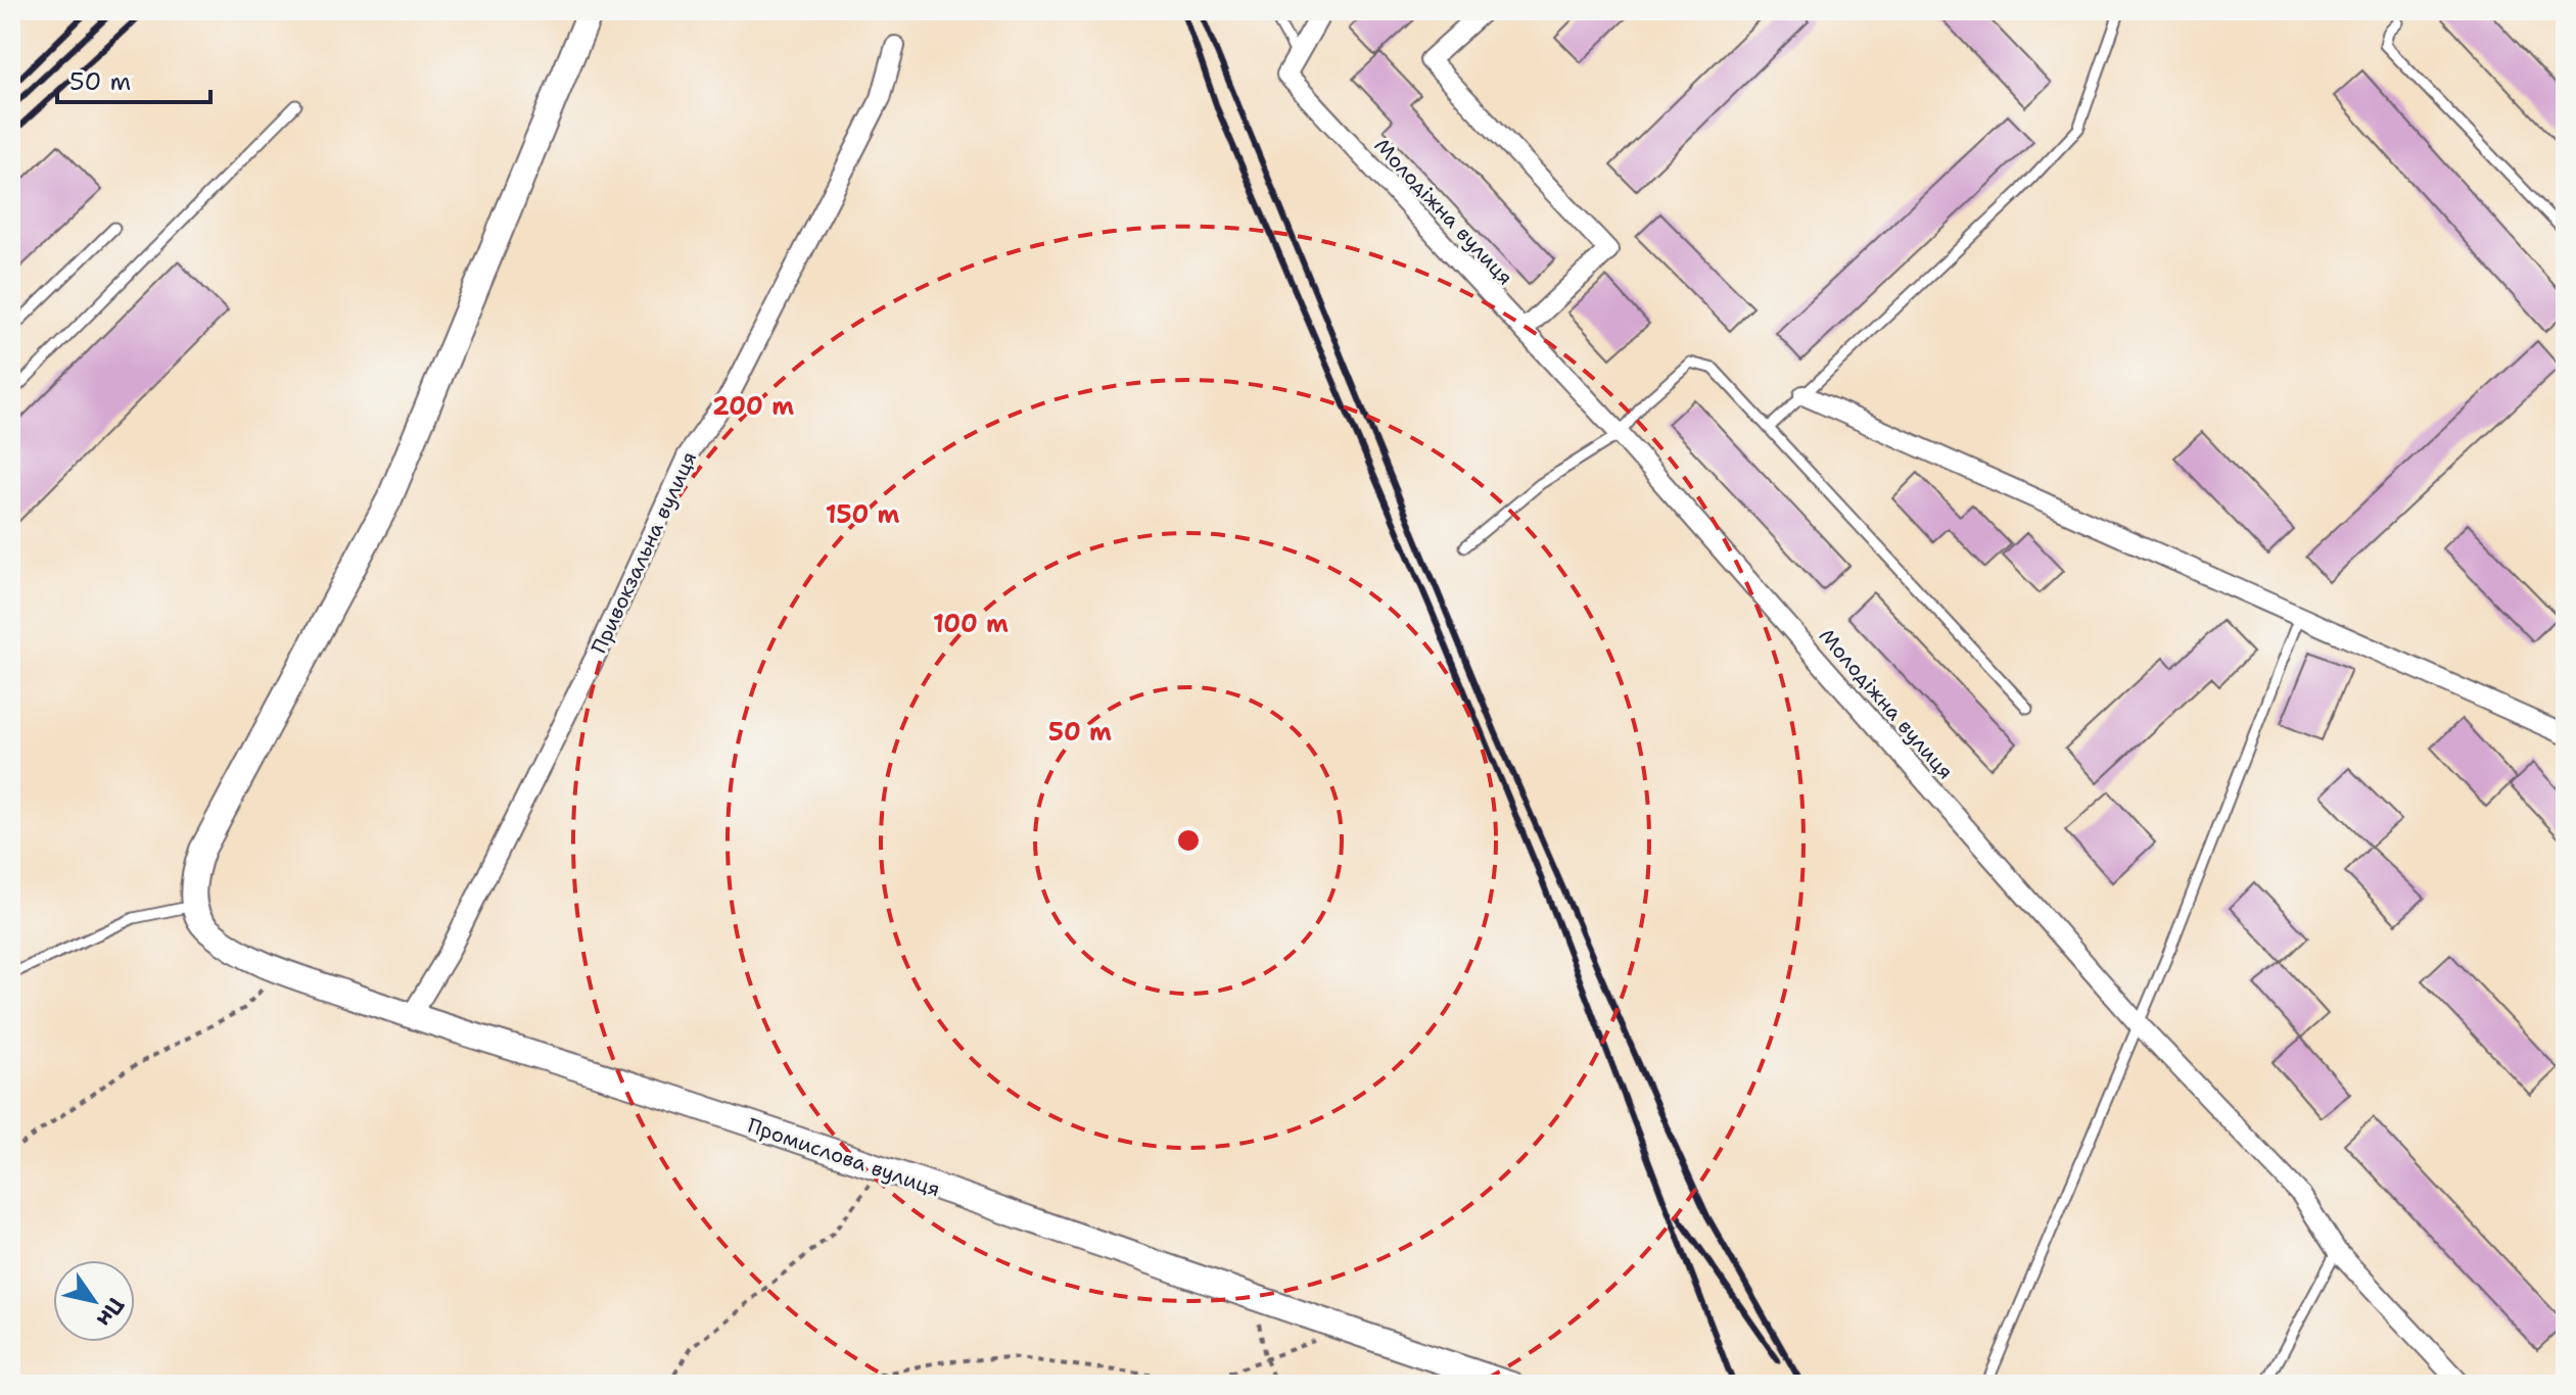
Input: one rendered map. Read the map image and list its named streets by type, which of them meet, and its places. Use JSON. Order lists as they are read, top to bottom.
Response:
{
  "streets": {
    "street": ["Молодіжна вулиця", "Привокзальна вулиця", "Промислова вулиця"]
  },
  "crossings": [
    ["Привокзальна вулиця", "Промислова вулиця"]
  ],
  "scale_bar": "50 m",
  "north": "bottom right",
  "rings": [
    "200 m",
    "150 m",
    "100 m",
    "50 m"
  ]
}
